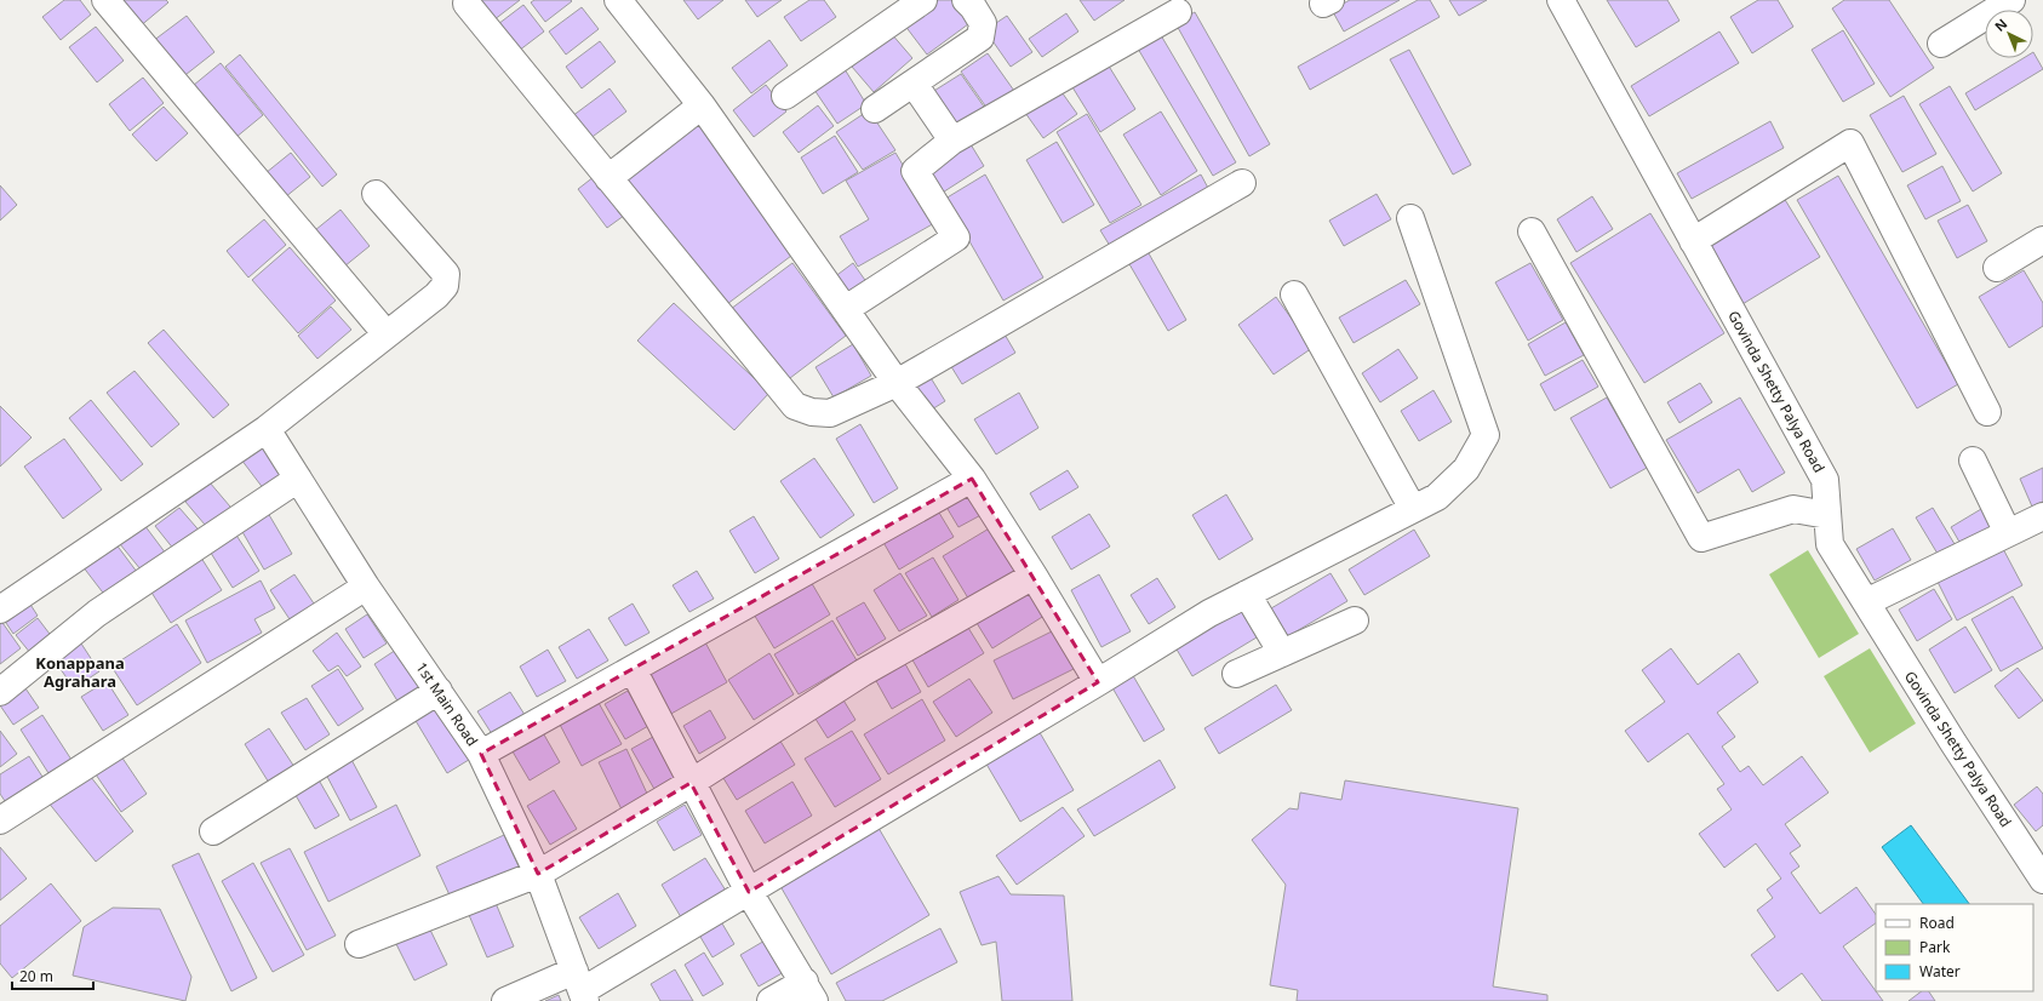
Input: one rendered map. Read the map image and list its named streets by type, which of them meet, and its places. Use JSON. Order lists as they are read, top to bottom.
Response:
{
  "streets": {
    "street": ["Govinda Shetty Palya Road", "1st Main Road"]
  },
  "districts": ["Konappana Agrahara"],
  "legend": ["Road", "Park", "Water"],
  "scale_bar": "20 m",
  "north": "top left"
}
